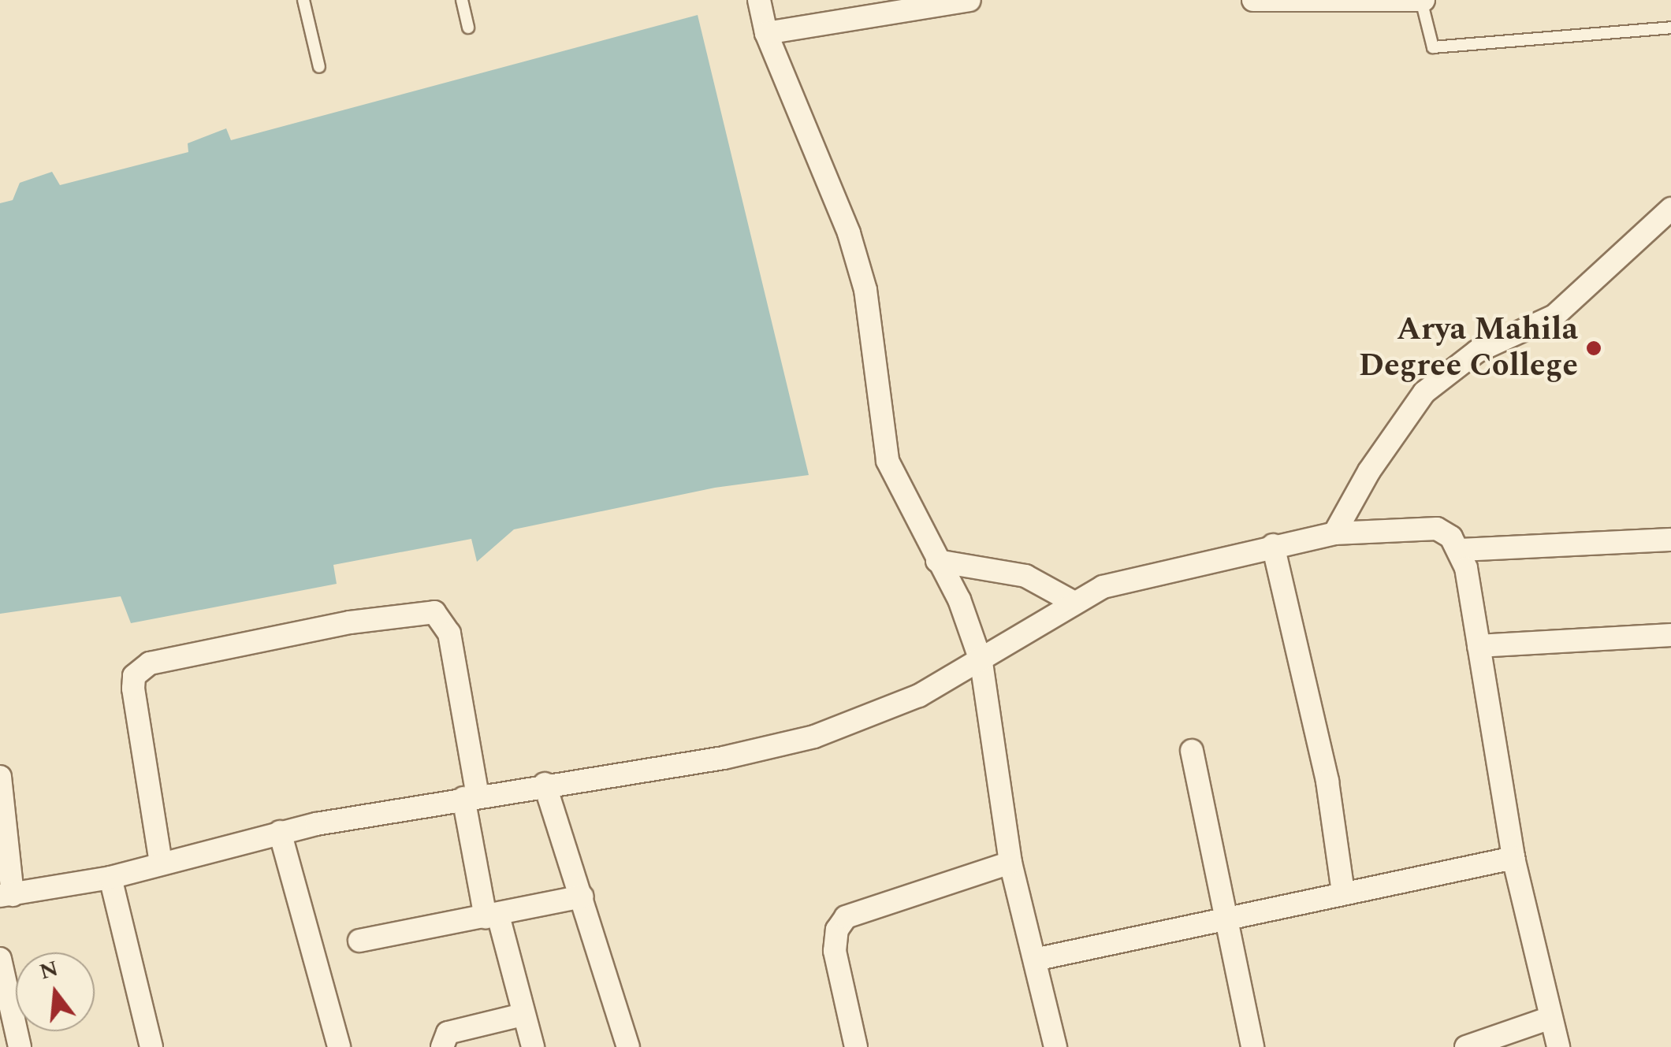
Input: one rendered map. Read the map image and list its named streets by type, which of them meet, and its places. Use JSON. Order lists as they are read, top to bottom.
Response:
{
  "places": ["Arya Mahila Degree College"],
  "north": "top"
}
